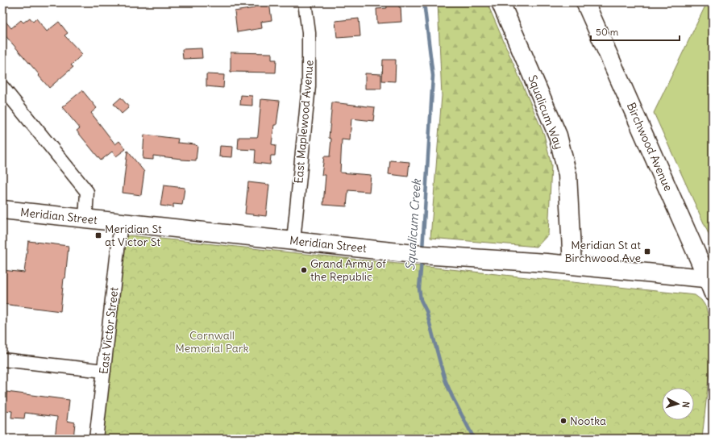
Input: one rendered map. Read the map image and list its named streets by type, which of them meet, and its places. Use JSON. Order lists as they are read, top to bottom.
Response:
{
  "streets": {
    "main road": ["Squalicum Way", "Birchwood Avenue", "Meridian Street"],
    "street": ["East Maplewood Avenue", "East Victor Street"]
  },
  "crossings": [
    ["Squalicum Way", "Meridian Street"],
    ["East Maplewood Avenue", "Meridian Street"],
    ["Birchwood Avenue", "Meridian Street"],
    ["Meridian Street", "East Victor Street"]
  ],
  "water": ["Squalicum Creek"],
  "parks": ["Cornwall Memorial Park"],
  "places": {
    "transit": ["Meridian St at Victor St", "Meridian St at Birchwood Ave"],
    "other": ["Grand Army of the Republic", "Nootka"]
  },
  "scale_bar": "50 m",
  "north": "right"
}
